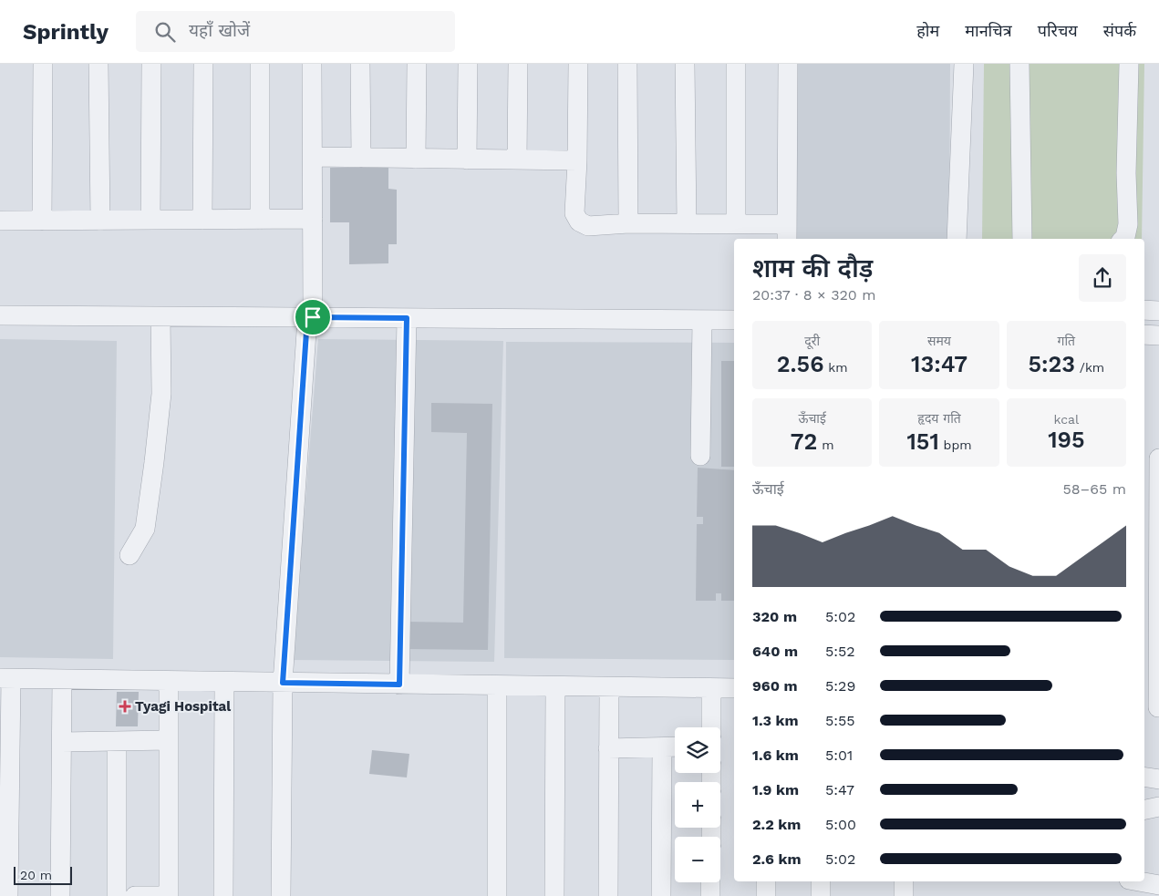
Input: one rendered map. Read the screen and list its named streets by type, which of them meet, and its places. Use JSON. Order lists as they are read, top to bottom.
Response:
{
  "places": {
    "health": ["Tyagi Hospital"]
  },
  "scale_bar": "20 m",
  "page": {
    "header": "Sprintly",
    "search": "यहाँ खोजें",
    "nav": [
      "होम",
      "मानचित्र",
      "परिचय",
      "संपर्क"
    ],
    "heading": ["शाम की दौड़", "20:37 · 8 × 320 m"],
    "stats": [
      ["दूरी", "2.56 km"],
      ["समय", "13:47"],
      ["गति", "5:23 /km"],
      ["ऊँचाई", "72 m"],
      ["हृदय गति", "151 bpm"],
      ["kcal", "195"]
    ],
    "chart": ["ऊँचाई", "58–65 m"],
    "list": [
      {
        "name": "320 m",
        "note": "5:02"
      },
      {
        "name": "640 m",
        "note": "5:52"
      },
      {
        "name": "960 m",
        "note": "5:29"
      },
      {
        "name": "1.3 km",
        "note": "5:55"
      },
      {
        "name": "1.6 km",
        "note": "5:01"
      },
      {
        "name": "1.9 km",
        "note": "5:47"
      },
      {
        "name": "2.2 km",
        "note": "5:00"
      },
      {
        "name": "2.6 km",
        "note": "5:02"
      }
    ],
    "map_buttons": ["+", "−"],
    "scale": "20 m"
  }
}
